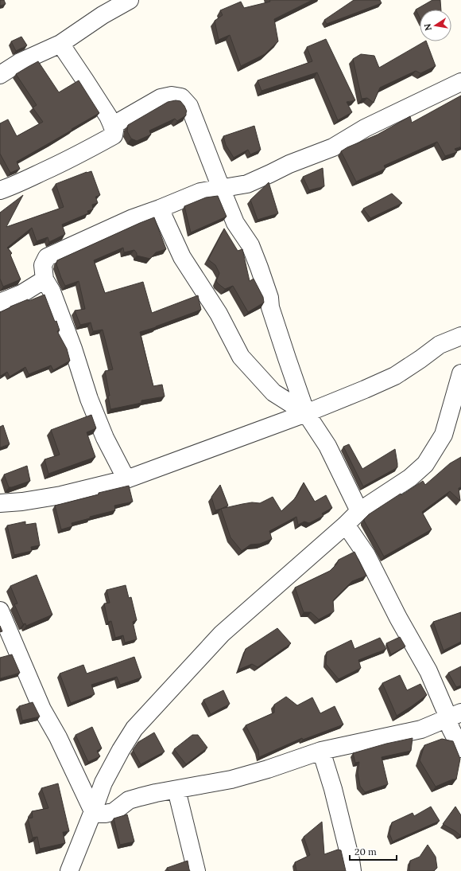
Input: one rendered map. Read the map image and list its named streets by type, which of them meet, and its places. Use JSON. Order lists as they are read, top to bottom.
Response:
{
  "scale_bar": "20 m",
  "north": "left"
}
